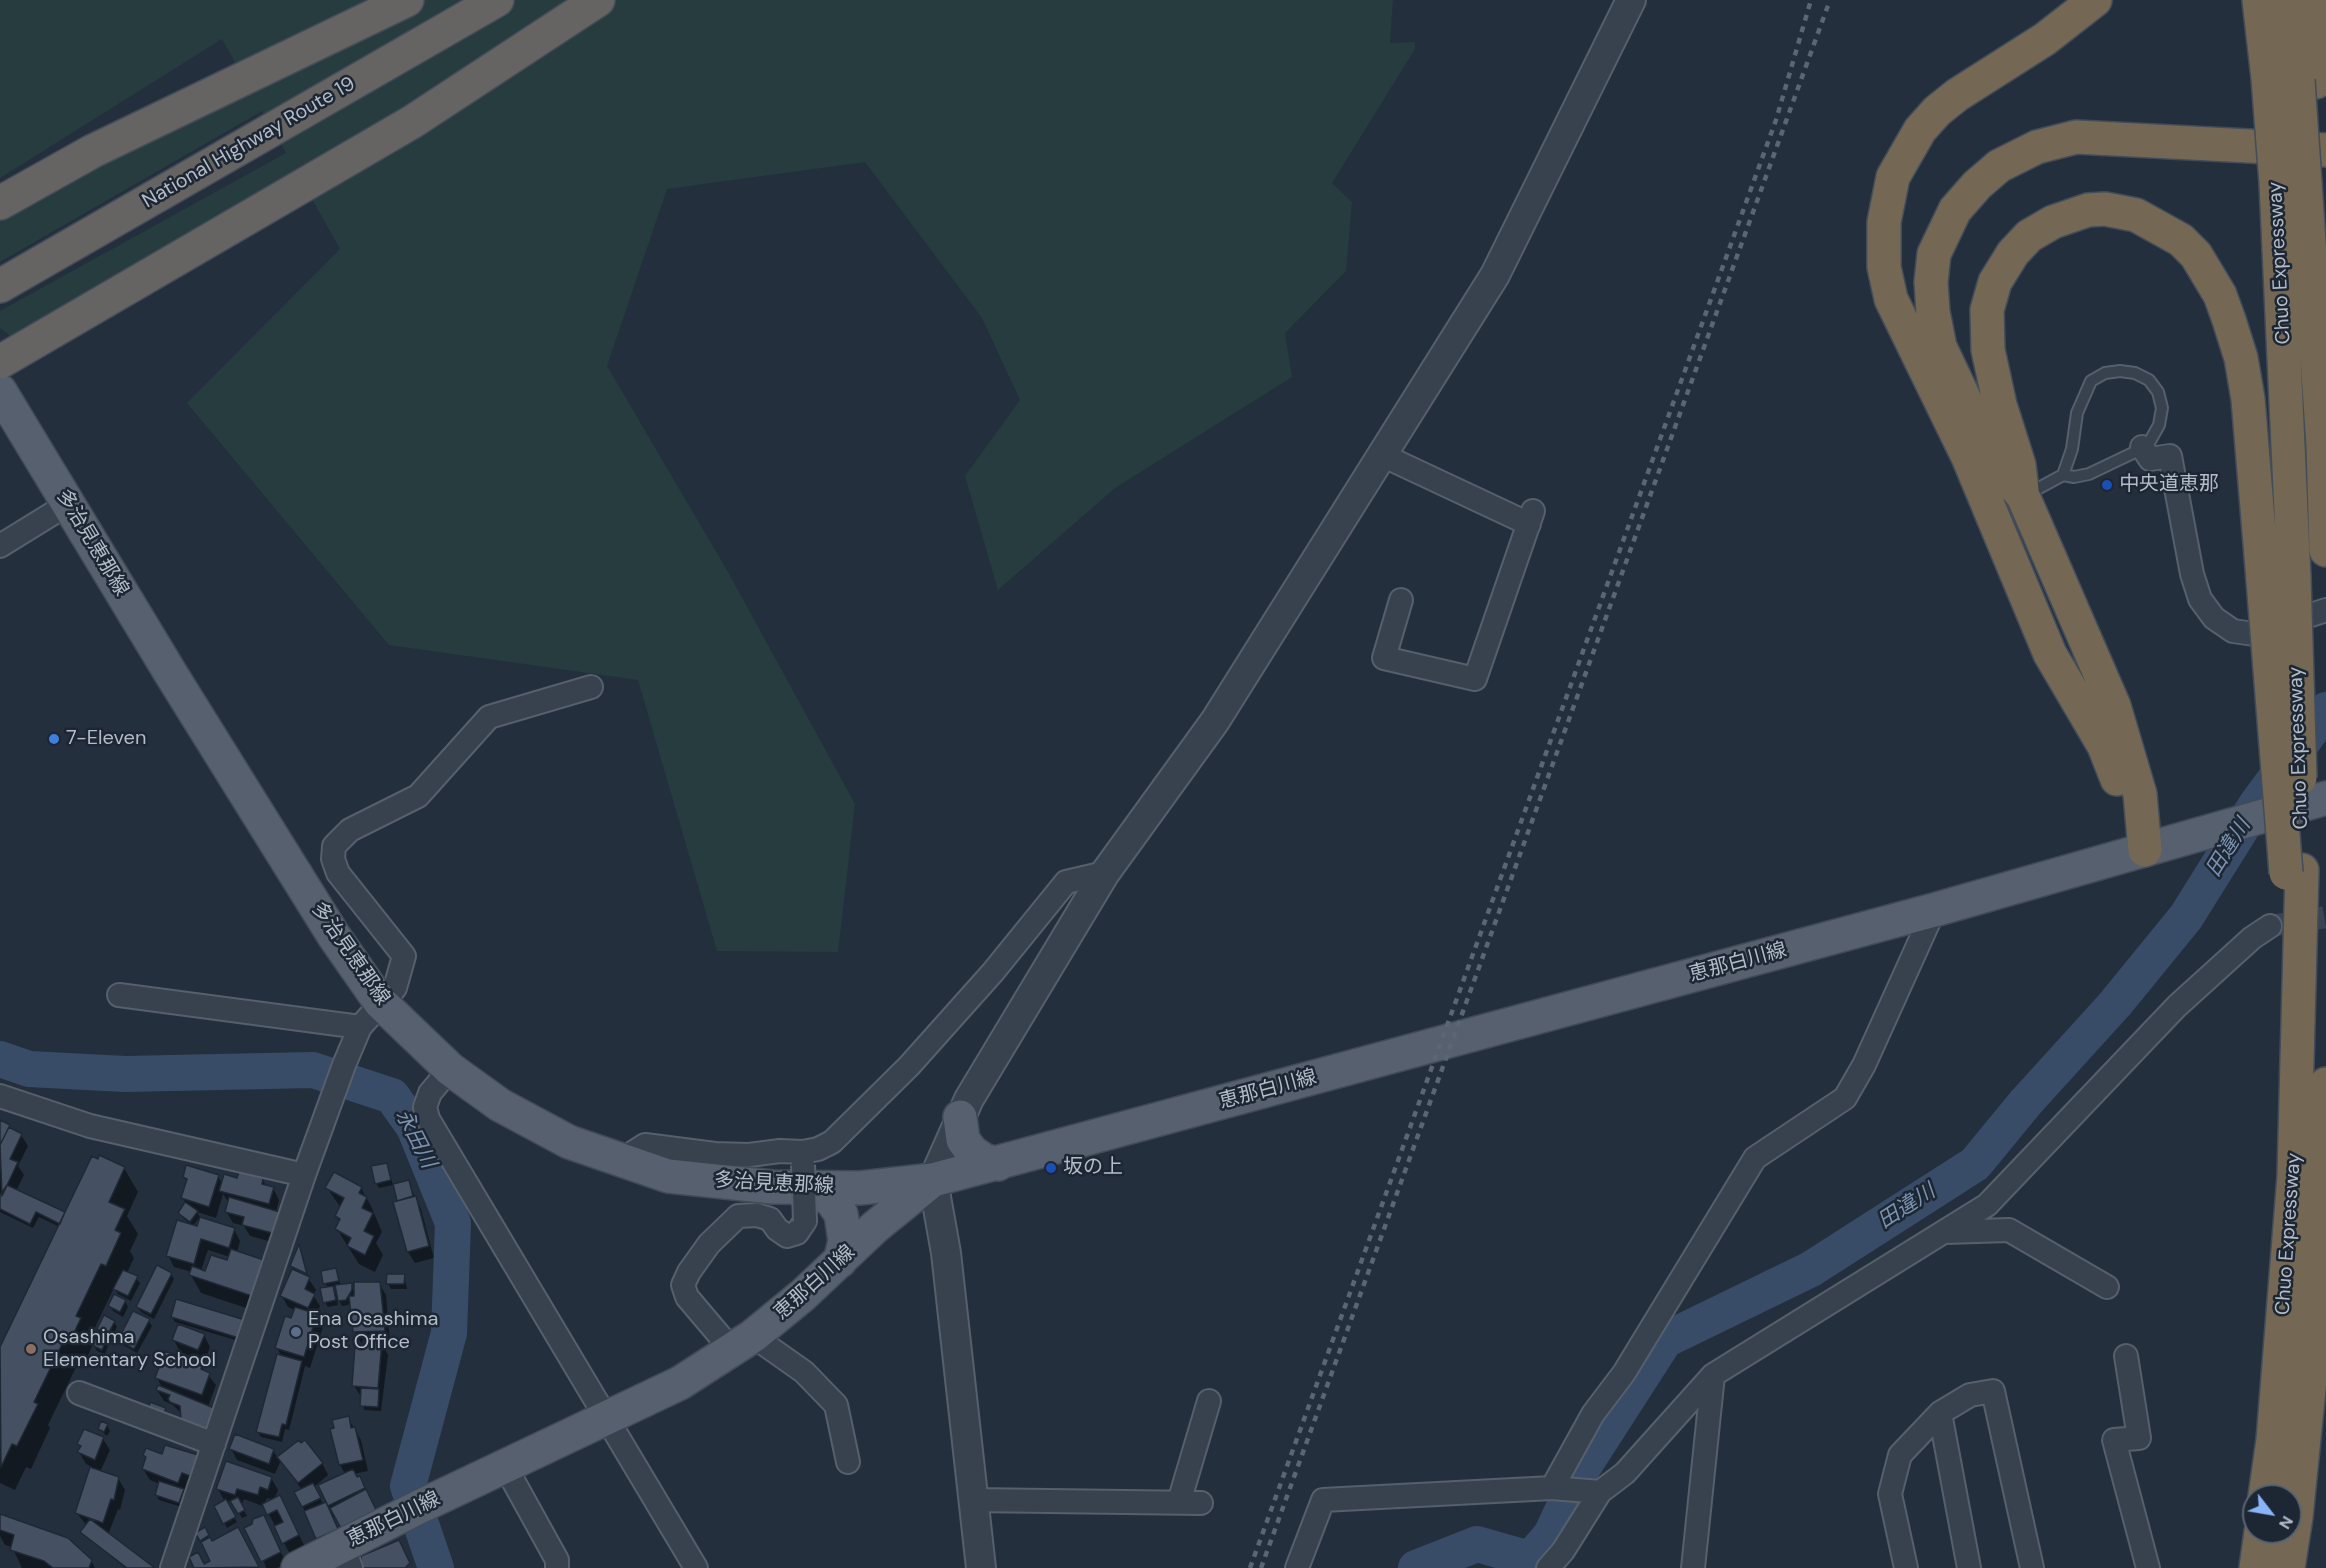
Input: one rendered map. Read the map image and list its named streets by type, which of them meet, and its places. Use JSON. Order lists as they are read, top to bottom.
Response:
{
  "streets": {
    "highway": ["National Highway Route 19", "Chuo Expressway"],
    "main road": ["多治見恵那線", "恵那白川線"]
  },
  "crossings": [
    ["多治見恵那線", "恵那白川線"]
  ],
  "water": ["田違川", "永田川"],
  "places": [
    "中央道恵那",
    "7-Eleven",
    "坂の上",
    "Ena Osashima Post Office",
    "Osashima Elementary School"
  ],
  "north": "bottom right"
}
